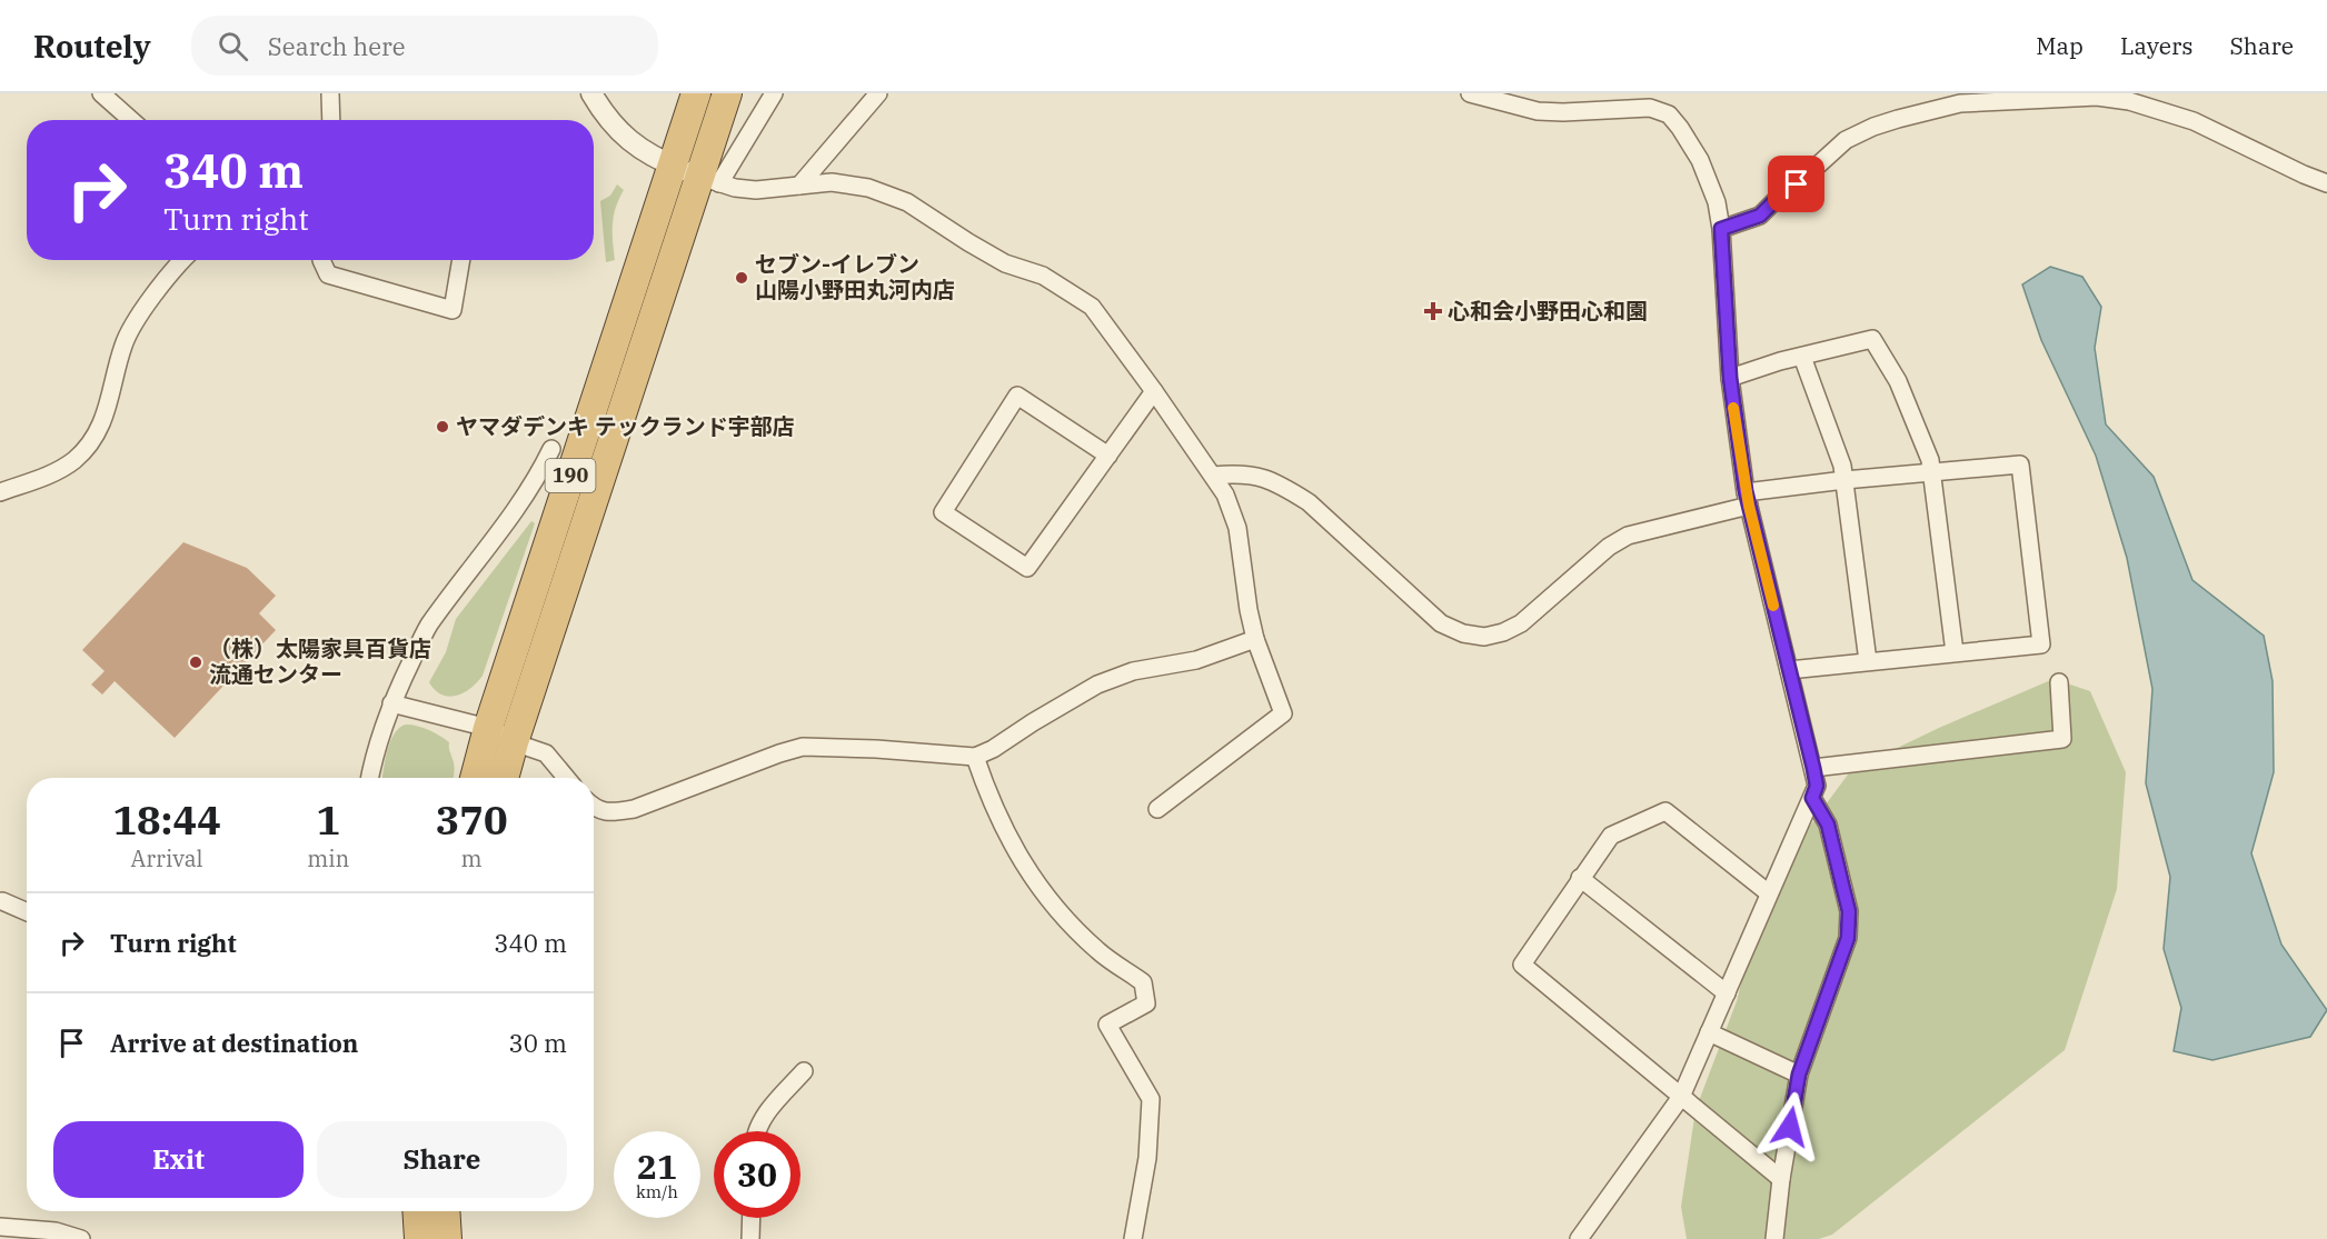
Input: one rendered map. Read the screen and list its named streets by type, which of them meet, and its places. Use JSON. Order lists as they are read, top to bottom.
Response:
{
  "streets": {
    "highway": ["190"]
  },
  "places": {
    "other": ["セブン-イレブン 山陽小野田丸河内店", "ヤマダデンキ テックランド宇部店", "（株）太陽家具百貨店 流通センター"],
    "health": ["心和会小野田心和園"]
  },
  "page": {
    "header": "Routely",
    "search": "Search here",
    "nav": ["Map", "Layers", "Share"],
    "turn": ["340 m", "Turn right"],
    "eta": [
      "18:44",
      "Arrival",
      "1",
      "min",
      "370",
      "m"
    ],
    "list": [
      {
        "name": "Turn right",
        "value": "340 m"
      },
      {
        "name": "Arrive at destination",
        "value": "30 m"
      }
    ],
    "buttons": ["Exit", "Share"],
    "speed": "21 km/h",
    "limit": "30"
  }
}
